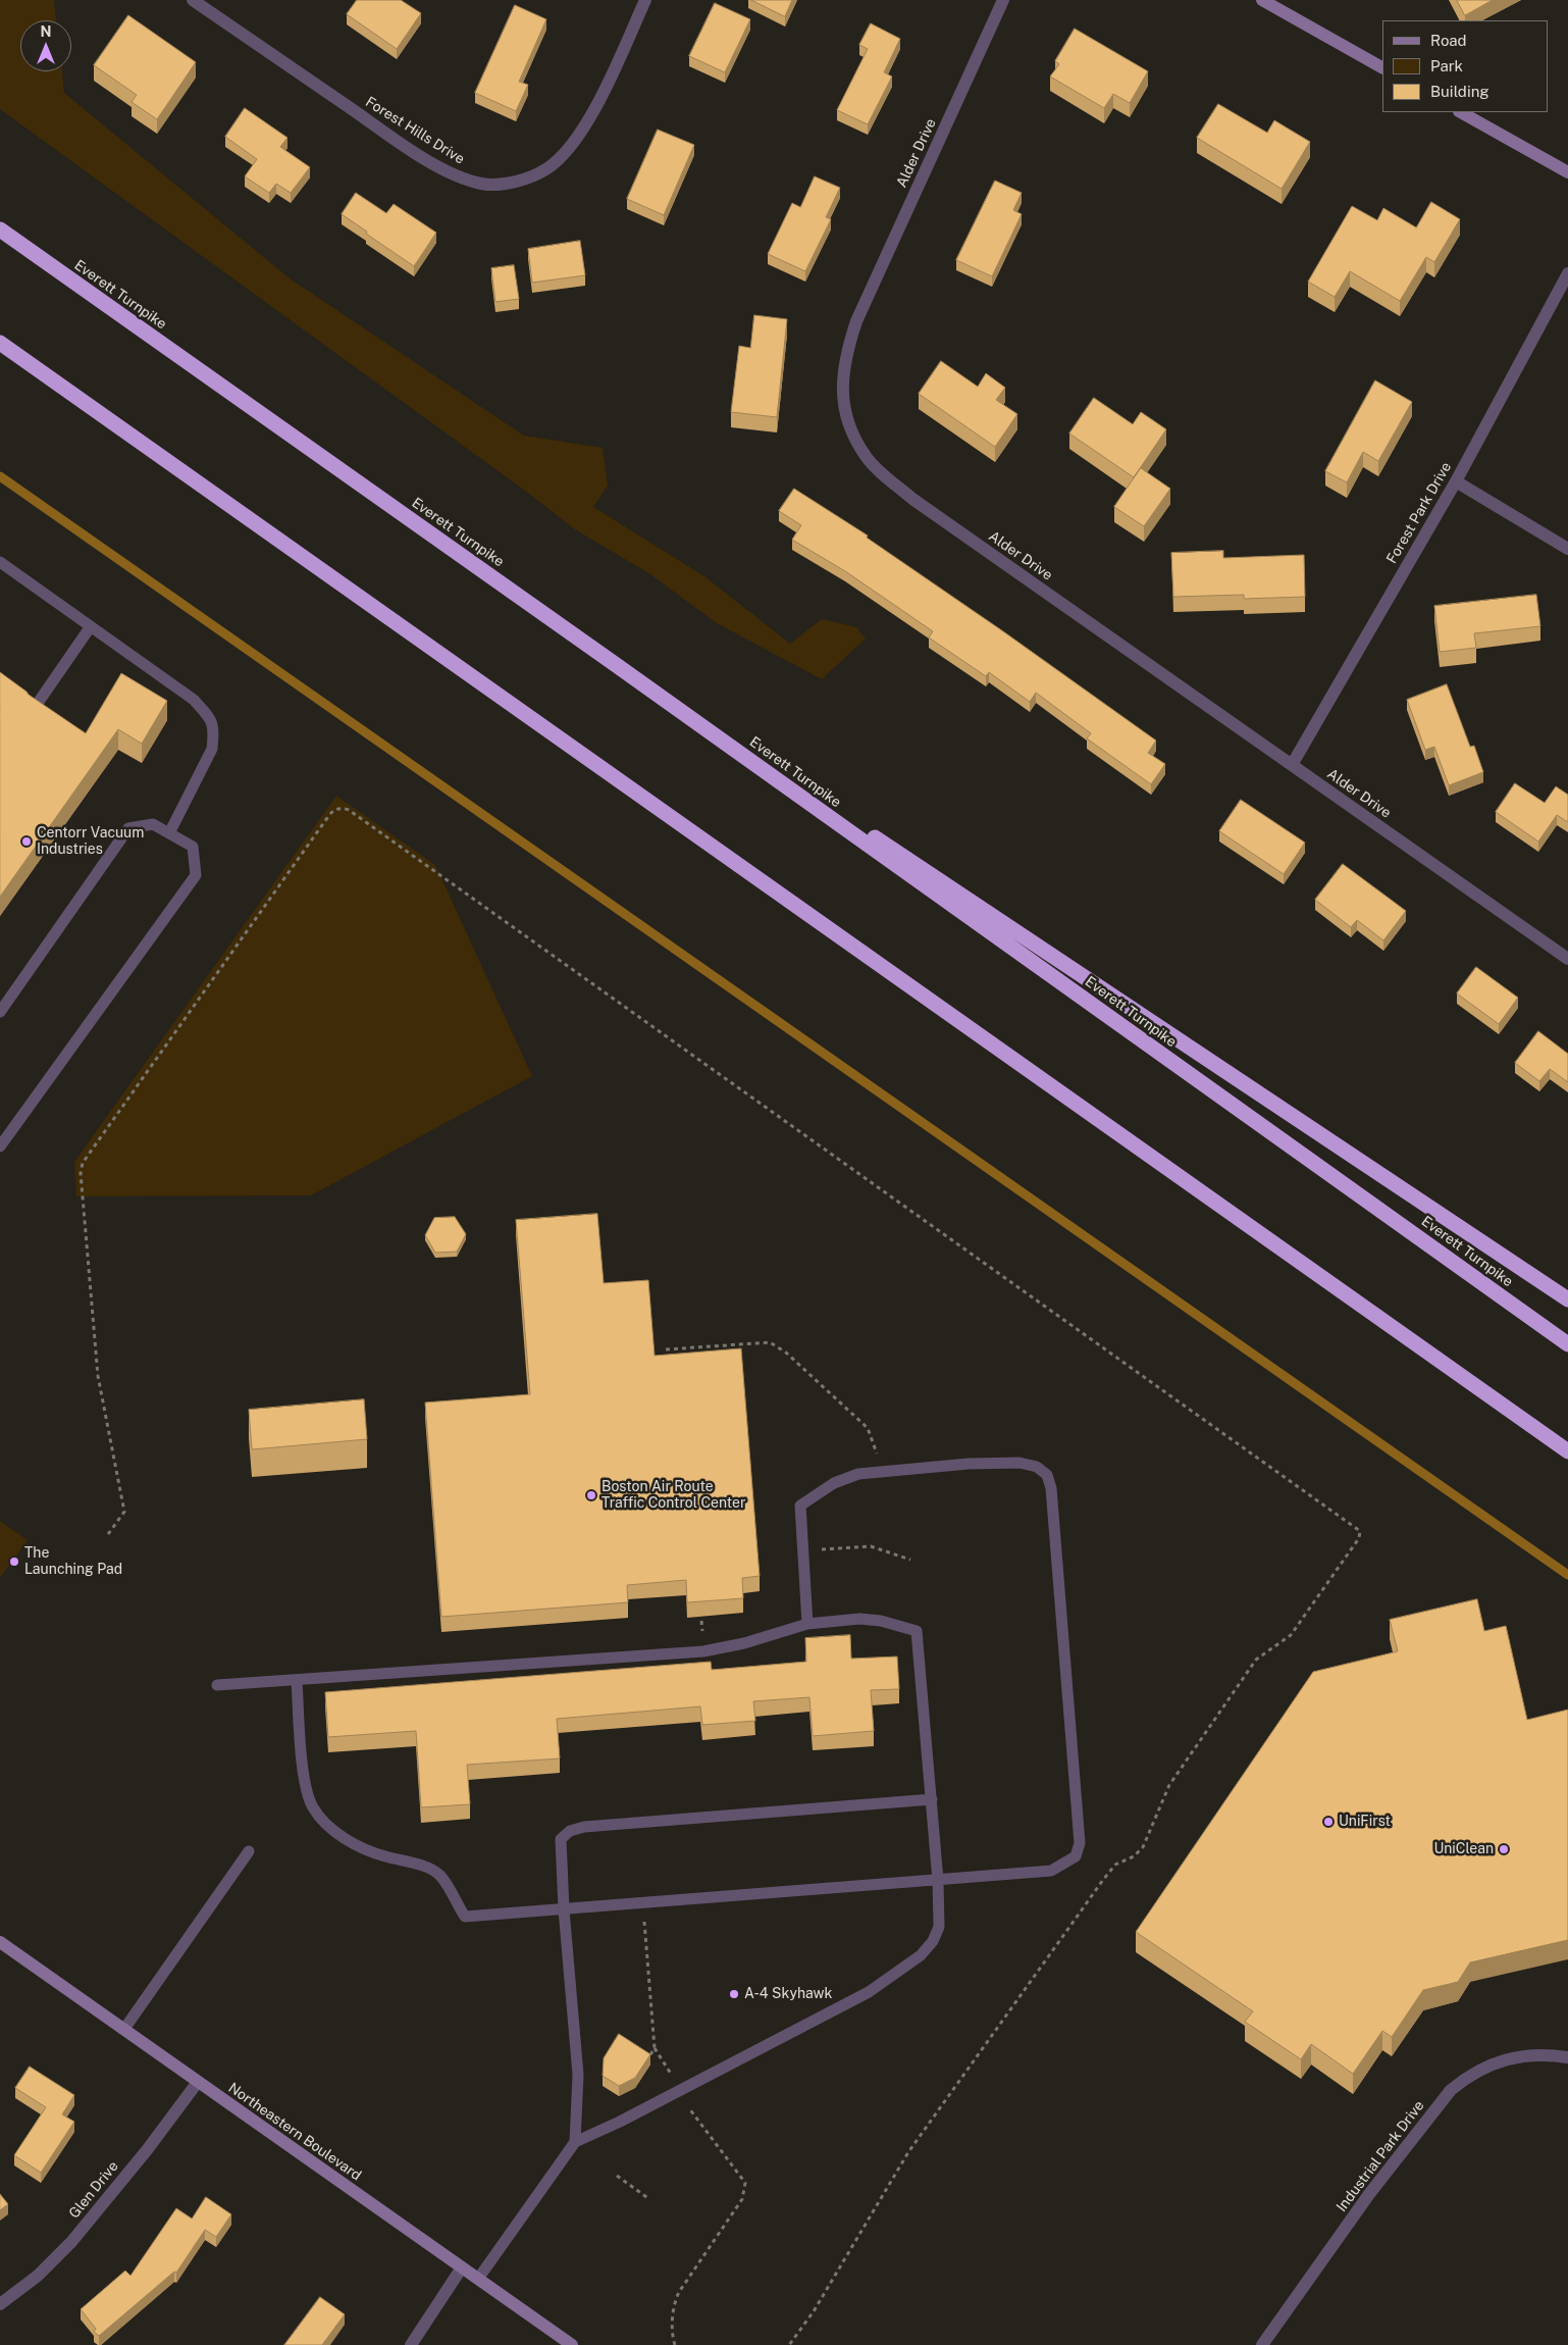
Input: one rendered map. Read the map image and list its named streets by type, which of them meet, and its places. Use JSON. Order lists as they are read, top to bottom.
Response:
{
  "streets": {
    "highway": ["Everett Turnpike"],
    "street": [
      "Forest Hills Drive",
      "Alder Drive",
      "Forest Park Drive",
      "Northeastern Boulevard",
      "Industrial Park Drive",
      "Glen Drive"
    ]
  },
  "crossings": [
    ["Alder Drive", "Forest Park Drive"],
    ["Northeastern Boulevard", "Glen Drive"]
  ],
  "places": [
    "Centorr Vacuum Industries",
    "Boston Air Route Traffic Control Center",
    "The Launching Pad",
    "UniFirst",
    "UniClean",
    "A-4 Skyhawk"
  ],
  "legend": ["Road", "Park", "Building"],
  "north": "top"
}
